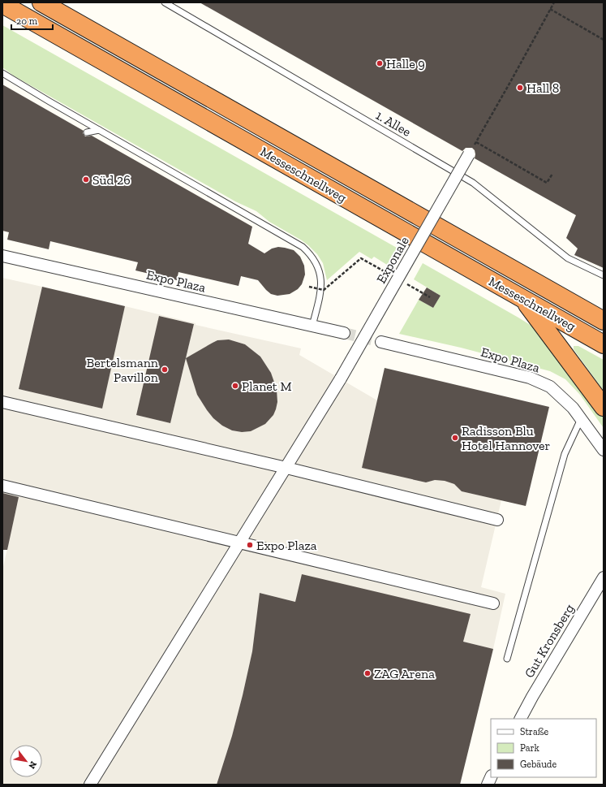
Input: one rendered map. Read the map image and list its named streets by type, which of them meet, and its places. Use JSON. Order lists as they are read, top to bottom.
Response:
{
  "streets": {
    "highway": ["Messeschnellweg"],
    "street": ["Exponale", "Expo Plaza", "Gut Kronsberg"],
    "lane": ["1. Allee"]
  },
  "places": [
    "Halle 9",
    "Hall 8",
    "Süd 26",
    "Bertelsmann Pavillon",
    "Planet M",
    "Radisson Blu Hotel Hannover",
    "Expo Plaza",
    "ZAG Arena"
  ],
  "legend": ["Straße", "Park", "Gebäude"],
  "scale_bar": "20 m",
  "north": "bottom right"
}
